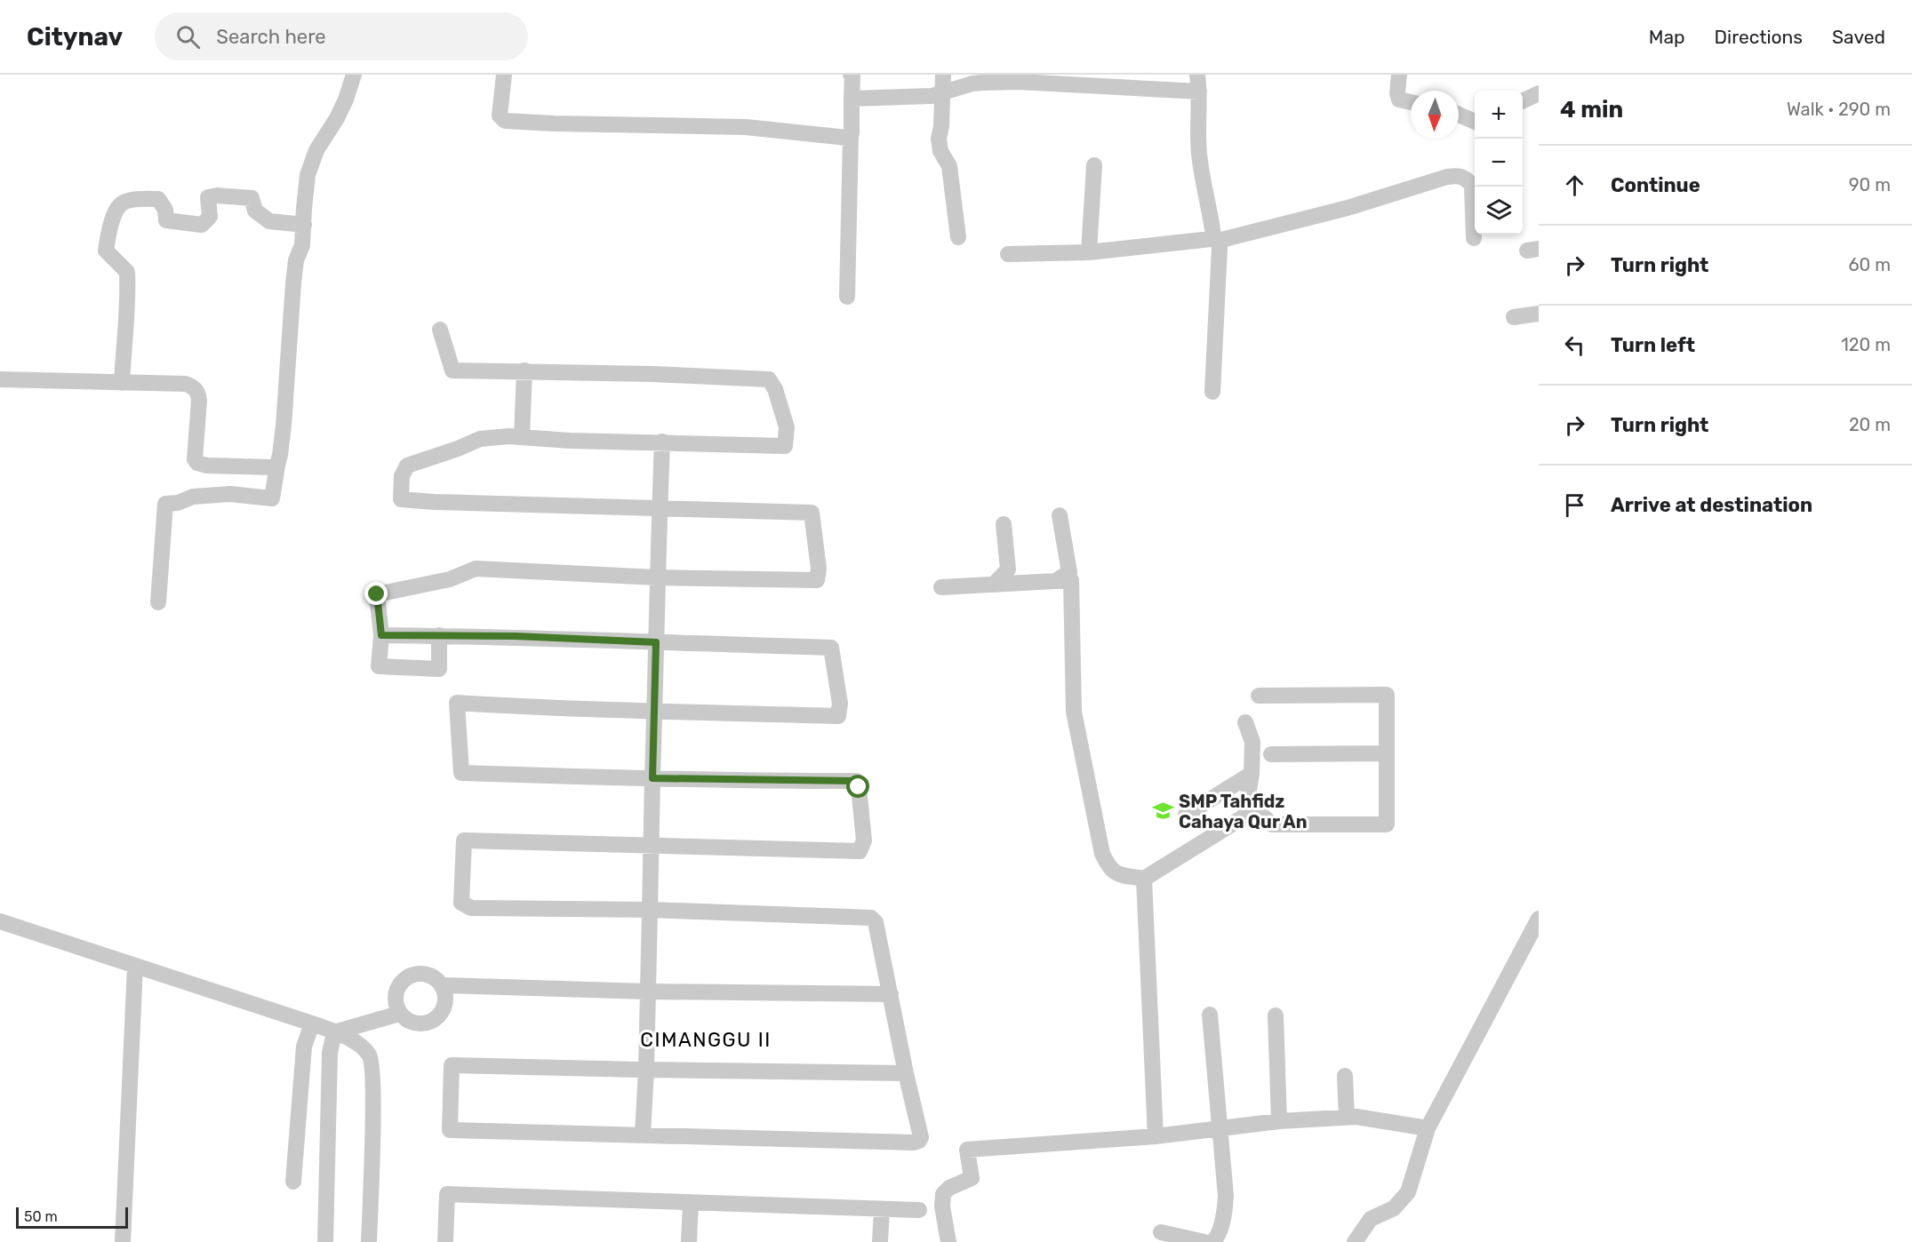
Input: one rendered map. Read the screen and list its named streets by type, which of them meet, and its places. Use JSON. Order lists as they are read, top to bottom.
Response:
{
  "districts": ["CIMANGGU II"],
  "places": {
    "school or university": ["SMP Tahfidz Cahaya Qur An"]
  },
  "scale_bar": "50 m",
  "north": "bottom",
  "page": {
    "header": "Citynav",
    "search": "Search here",
    "nav": ["Map", "Directions", "Saved"],
    "heading": ["4 min", "Walk · 290 m"],
    "map_buttons": ["+", "−"],
    "list": [
      ["Continue", "90 m"],
      ["Turn right", "60 m"],
      ["Turn left", "120 m"],
      ["Turn right", "20 m"],
      "Arrive at destination"
    ],
    "scale": "50 m"
  }
}
